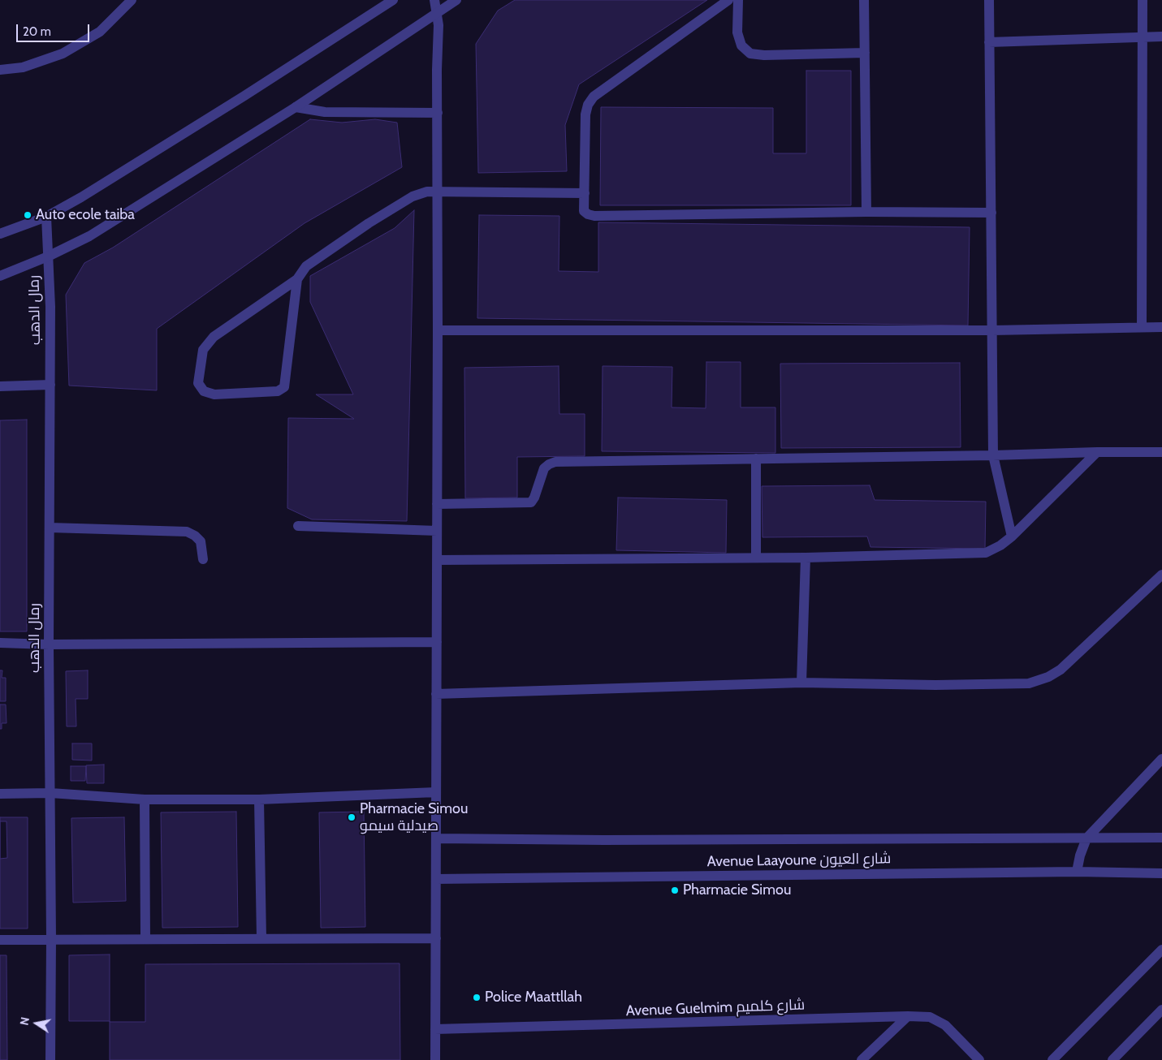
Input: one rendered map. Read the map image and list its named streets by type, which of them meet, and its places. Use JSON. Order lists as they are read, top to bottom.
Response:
{
  "streets": {
    "street": ["رمال الدهب", "Avenue Laayoune شارع العيون", "Avenue Guelmim شارع كلميم"]
  },
  "places": [
    "Auto ecole taiba",
    "Pharmacie Simou صيدلية سيمو",
    "Pharmacie Simou",
    "Police Maattllah"
  ],
  "scale_bar": "20 m",
  "north": "left"
}
